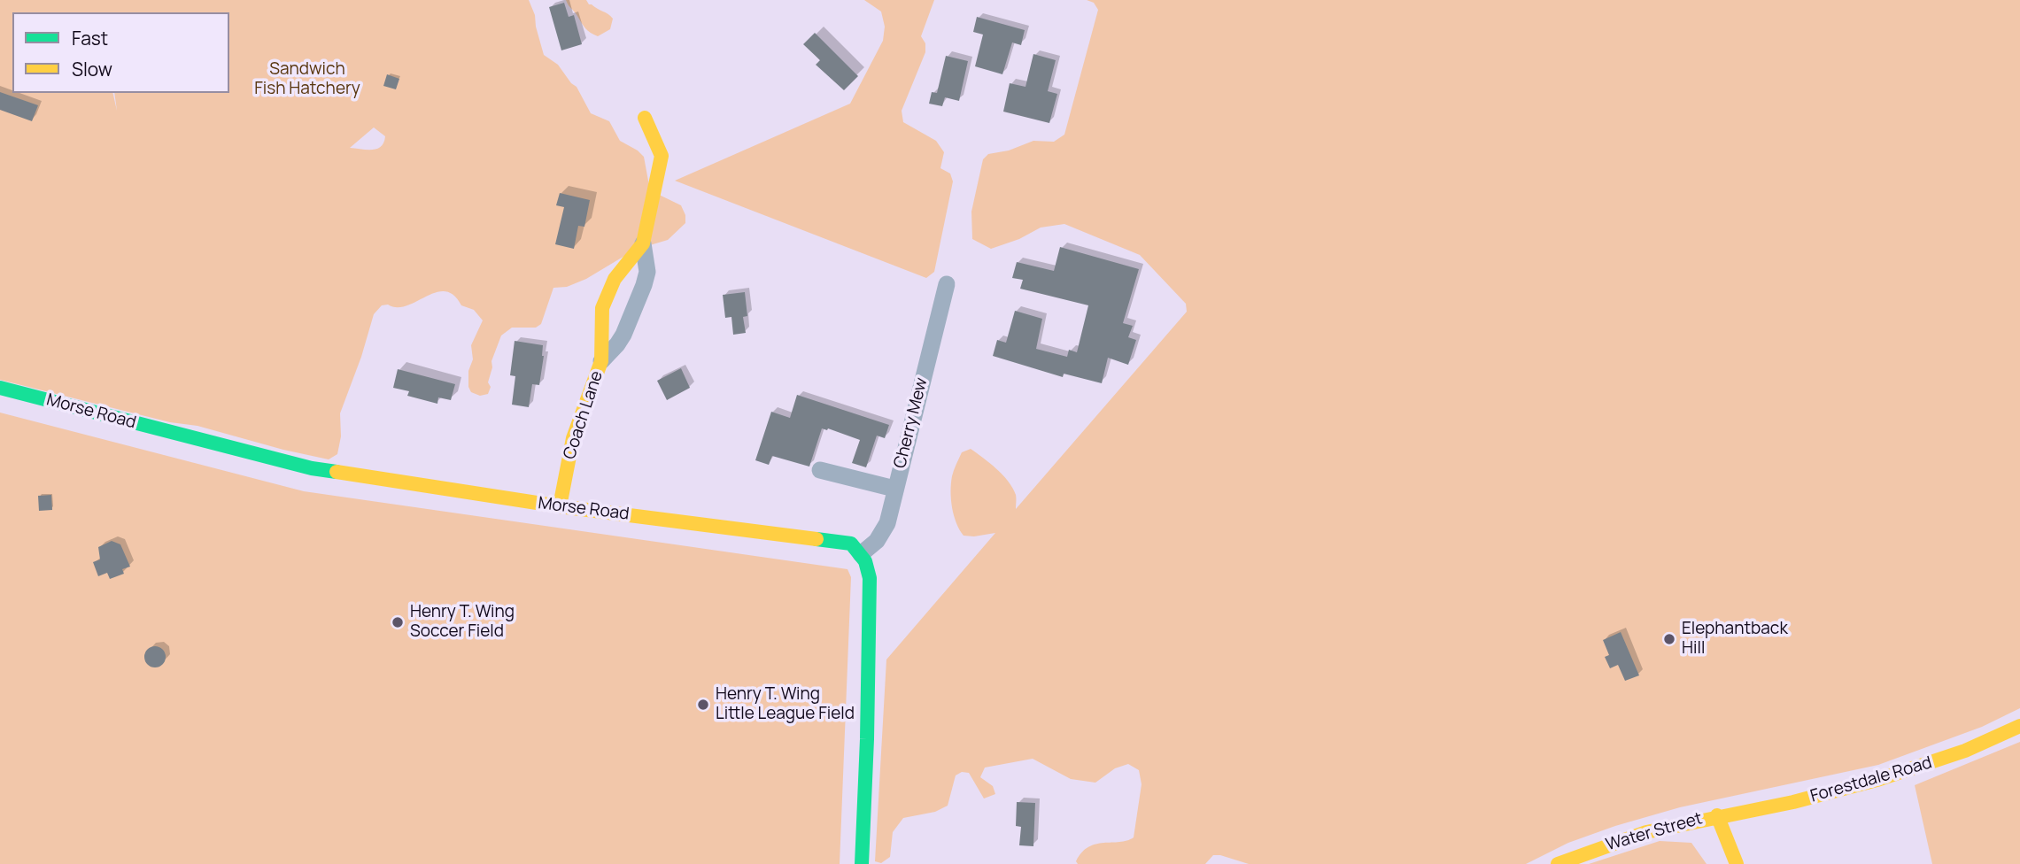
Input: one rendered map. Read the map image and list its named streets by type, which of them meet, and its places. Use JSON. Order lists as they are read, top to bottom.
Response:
{
  "streets": {
    "street": [
      "Morse Road",
      "Coach Lane",
      "Cherry Mew",
      "Forestdale Road",
      "Water Street"
    ]
  },
  "crossings": [
    ["Morse Road", "Coach Lane"],
    ["Morse Road", "Cherry Mew"],
    ["Forestdale Road", "Water Street"]
  ],
  "parks": ["Sandwich Fish Hatchery"],
  "places": ["Henry T. Wing Soccer Field", "Elephantback Hill", "Henry T. Wing Little League Field"],
  "legend": ["Fast", "Slow"]
}
